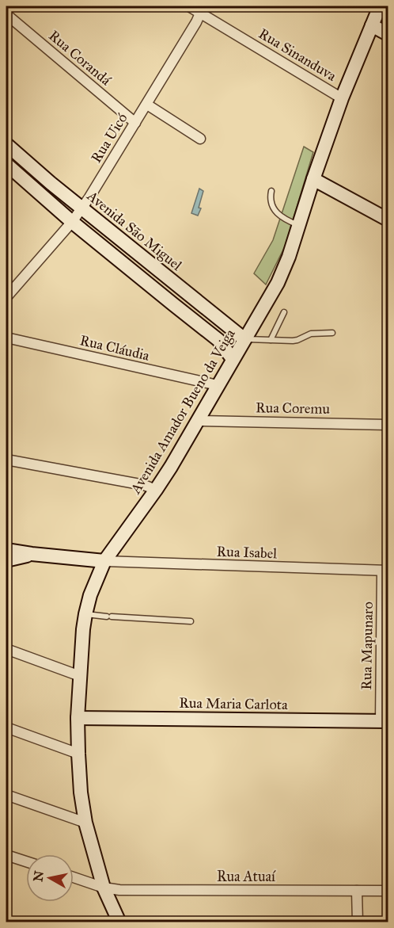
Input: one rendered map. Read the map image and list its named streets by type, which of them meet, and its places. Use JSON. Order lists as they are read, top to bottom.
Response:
{
  "streets": {
    "main road": ["Avenida São Miguel", "Avenida Amador Bueno da Veiga", "Rua Maria Carlota"],
    "street": [
      "Rua Sinanduva",
      "Rua Corandá",
      "Rua Uicó",
      "Rua Cláudia",
      "Rua Coremu",
      "Rua Isabel",
      "Rua Mapunaro",
      "Rua Atuaí"
    ]
  },
  "crossings": [
    ["Rua Sinanduva", "Rua Uicó"],
    ["Rua Sinanduva", "Avenida Amador Bueno da Veiga"],
    ["Rua Corandá", "Rua Uicó"],
    ["Rua Uicó", "Avenida São Miguel"],
    ["Avenida São Miguel", "Avenida Amador Bueno da Veiga"],
    ["Rua Cláudia", "Avenida Amador Bueno da Veiga"],
    ["Rua Coremu", "Avenida Amador Bueno da Veiga"],
    ["Avenida Amador Bueno da Veiga", "Rua Isabel"],
    ["Avenida Amador Bueno da Veiga", "Rua Maria Carlota"],
    ["Avenida Amador Bueno da Veiga", "Rua Atuaí"],
    ["Rua Isabel", "Rua Mapunaro"],
    ["Rua Mapunaro", "Rua Maria Carlota"]
  ],
  "north": "left"
}
